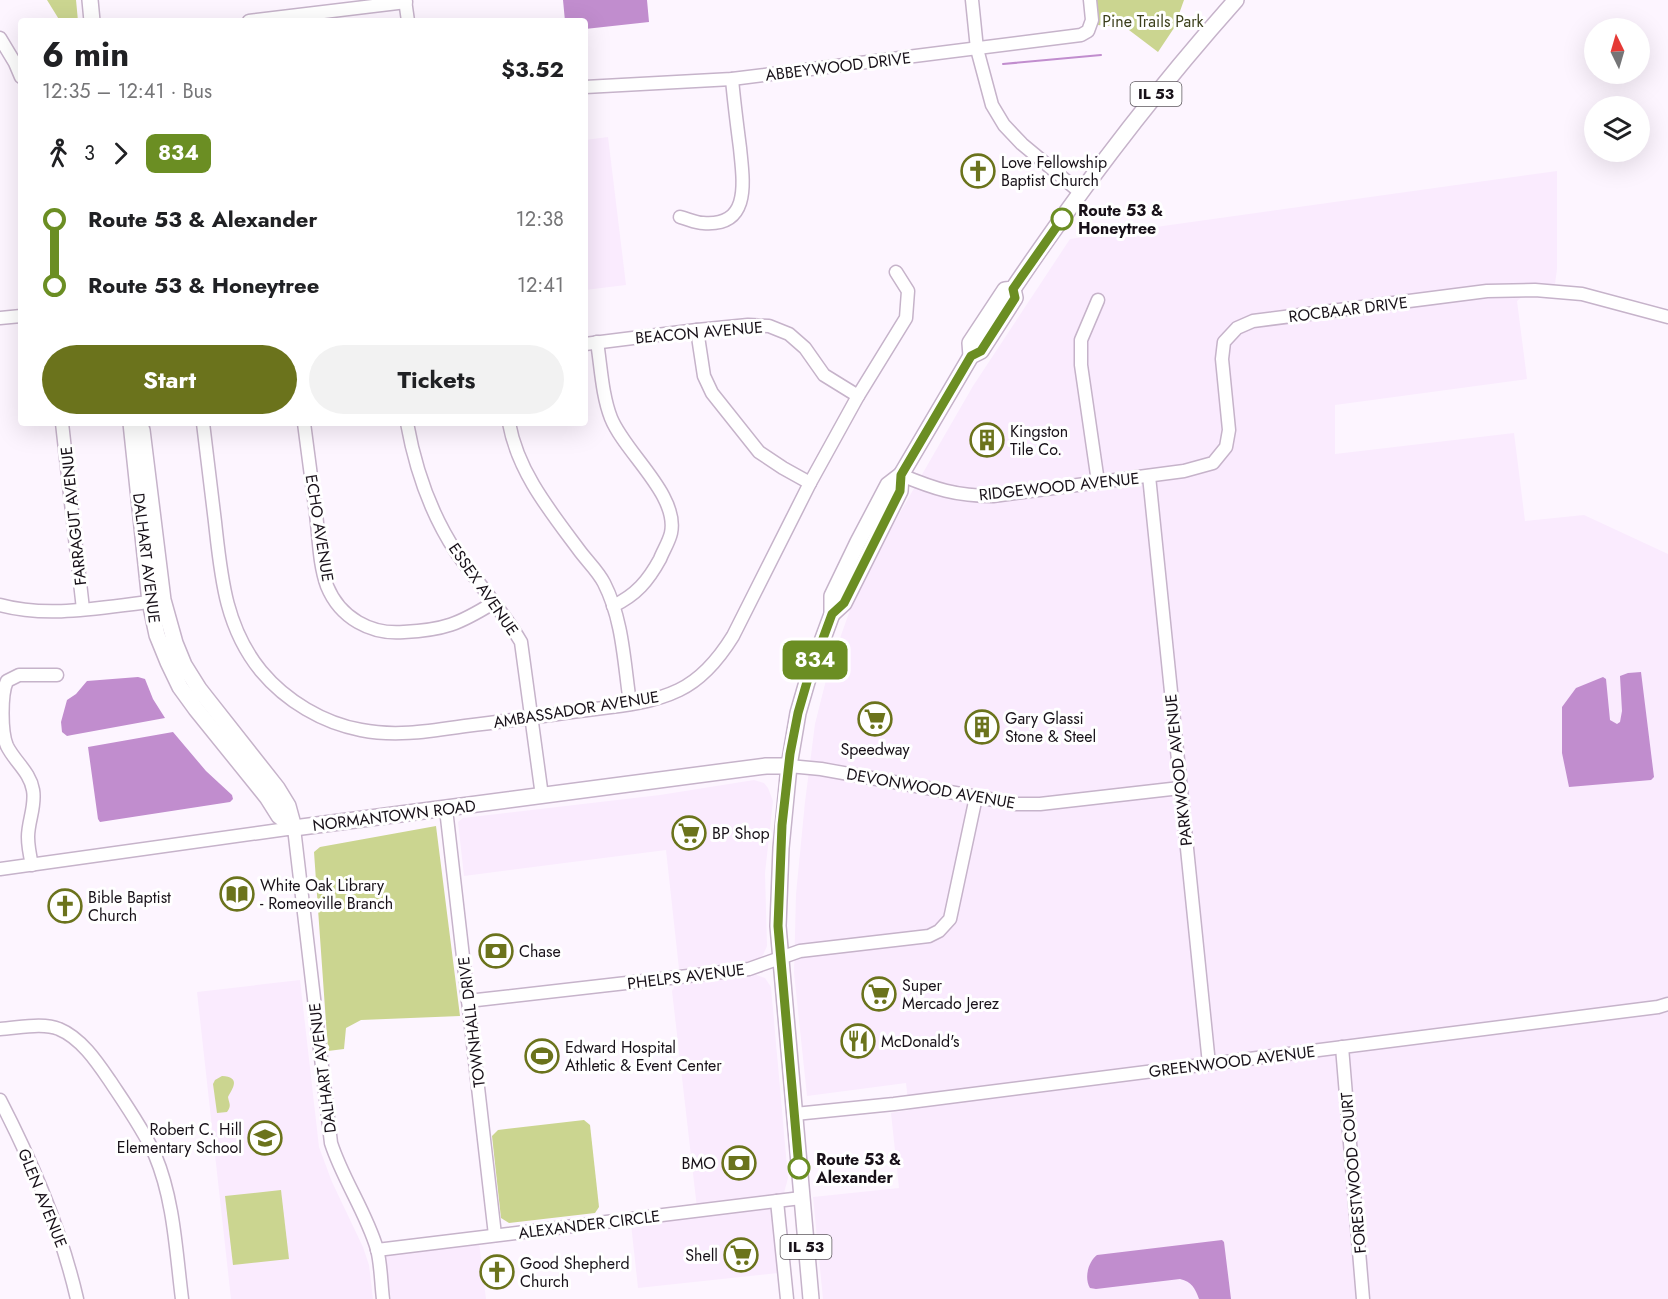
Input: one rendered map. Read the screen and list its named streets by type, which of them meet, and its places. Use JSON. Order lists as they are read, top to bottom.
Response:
{
  "streets": {
    "main road": ["IL 53", "DALHART AVENUE", "NORMANTOWN ROAD"],
    "street": [
      "ABBEYWOOD DRIVE",
      "ROCBAAR DRIVE",
      "BEACON AVENUE",
      "RIDGEWOOD AVENUE",
      "FARRAGUT AVENUE",
      "ECHO AVENUE",
      "ESSEX AVENUE",
      "AMBASSADOR AVENUE",
      "PARKWOOD AVENUE",
      "DEVONWOOD AVENUE",
      "PHELPS AVENUE",
      "TOWNHALL DRIVE",
      "GREENWOOD AVENUE",
      "FORESTWOOD COURT",
      "GLEN AVENUE",
      "ALEXANDER CIRCLE"
    ]
  },
  "crossings": [
    ["IL 53", "RIDGEWOOD AVENUE"],
    ["IL 53", "DEVONWOOD AVENUE"],
    ["IL 53", "NORMANTOWN ROAD"],
    ["IL 53", "PHELPS AVENUE"],
    ["IL 53", "GREENWOOD AVENUE"],
    ["IL 53", "ALEXANDER CIRCLE"],
    ["ROCBAAR DRIVE", "RIDGEWOOD AVENUE"],
    ["ROCBAAR DRIVE", "PARKWOOD AVENUE"],
    ["BEACON AVENUE", "AMBASSADOR AVENUE"],
    ["RIDGEWOOD AVENUE", "PARKWOOD AVENUE"],
    ["ECHO AVENUE", "ESSEX AVENUE"],
    ["DALHART AVENUE", "NORMANTOWN ROAD"],
    ["DALHART AVENUE", "ALEXANDER CIRCLE"],
    ["ESSEX AVENUE", "AMBASSADOR AVENUE"],
    ["ESSEX AVENUE", "NORMANTOWN ROAD"],
    ["PARKWOOD AVENUE", "DEVONWOOD AVENUE"],
    ["PARKWOOD AVENUE", "GREENWOOD AVENUE"],
    ["DEVONWOOD AVENUE", "NORMANTOWN ROAD"],
    ["DEVONWOOD AVENUE", "PHELPS AVENUE"],
    ["NORMANTOWN ROAD", "TOWNHALL DRIVE"],
    ["PHELPS AVENUE", "TOWNHALL DRIVE"],
    ["TOWNHALL DRIVE", "ALEXANDER CIRCLE"],
    ["GREENWOOD AVENUE", "FORESTWOOD COURT"]
  ],
  "parks": ["Pine Trails Park"],
  "places": {
    "church": ["Love Fellowship Baptist Church", "Bible Baptist Church", "Good Shepherd Church"],
    "other": ["Route 53 & Honeytree", "Route 53 & Alexander"],
    "building": ["Kingston Tile Co.", "Gary Glassi Stone & Steel"],
    "supermarket": [
      "Speedway",
      "BP Shop",
      "Super Mercado Jerez",
      "Shell"
    ],
    "library": ["White Oak Library - Romeoville Branch"],
    "bank": ["Chase", "BMO"],
    "restaurant": ["McDonald's"],
    "sports": ["Edward Hospital Athletic & Event Center"],
    "school or university": ["Robert C. Hill Elementary School"]
  },
  "lines": ["bus line 834"],
  "north": "top",
  "page": {
    "on_map": "834",
    "heading": ["6 min", "12:35 – 12:41 · Bus", "$3.52"],
    "legs": ["3", "834"],
    "list": [
      {
        "name": "Route 53 & Alexander",
        "value": "12:38"
      },
      {
        "name": "Route 53 & Honeytree",
        "value": "12:41"
      }
    ],
    "buttons": ["Start", "Tickets"]
  }
}
